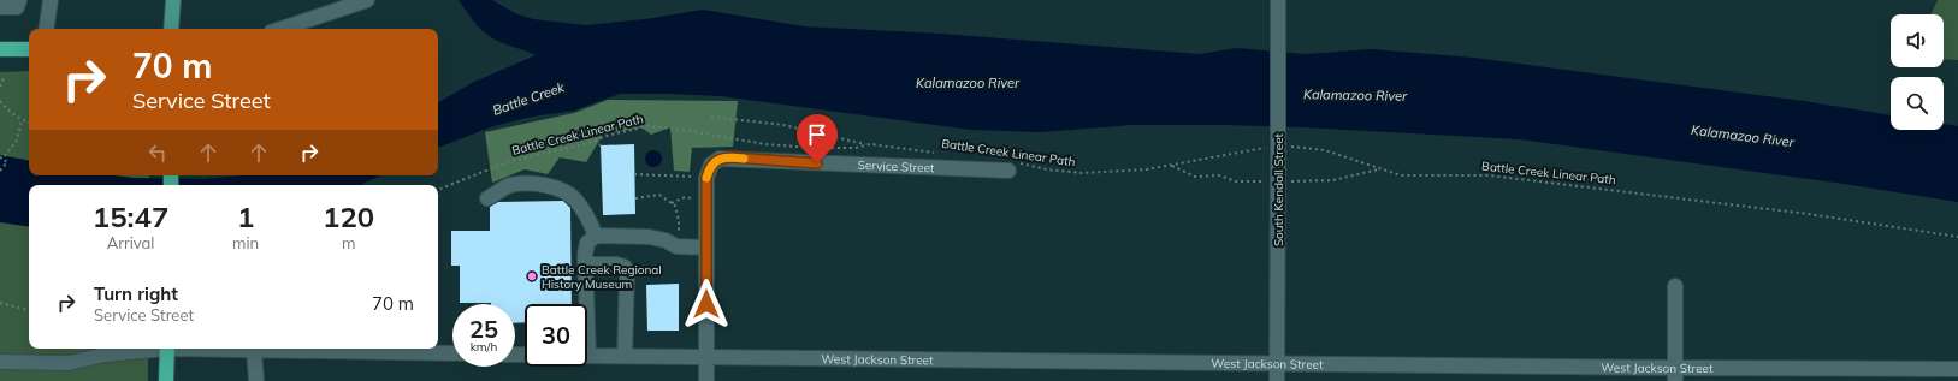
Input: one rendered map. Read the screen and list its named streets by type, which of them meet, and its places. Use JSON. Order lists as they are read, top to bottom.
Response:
{
  "streets": {
    "street": ["Service Street", "South Kendall Street", "West Jackson Street"],
    "path": ["Battle Creek Linear Path"]
  },
  "crossings": [
    ["Battle Creek Linear Path", "Service Street"],
    ["South Kendall Street", "West Jackson Street"]
  ],
  "water": ["Kalamazoo River", "Battle Creek"],
  "places": ["Battle Creek Regional History Museum"],
  "page": {
    "turn": ["70 m", "Service Street"],
    "eta": [
      "15:47",
      "Arrival",
      "1",
      "min",
      "120",
      "m"
    ],
    "list": [
      {
        "name": "Turn right",
        "note": "Service Street",
        "value": "70 m"
      }
    ],
    "speed": "25 km/h",
    "limit": "30"
  }
}
